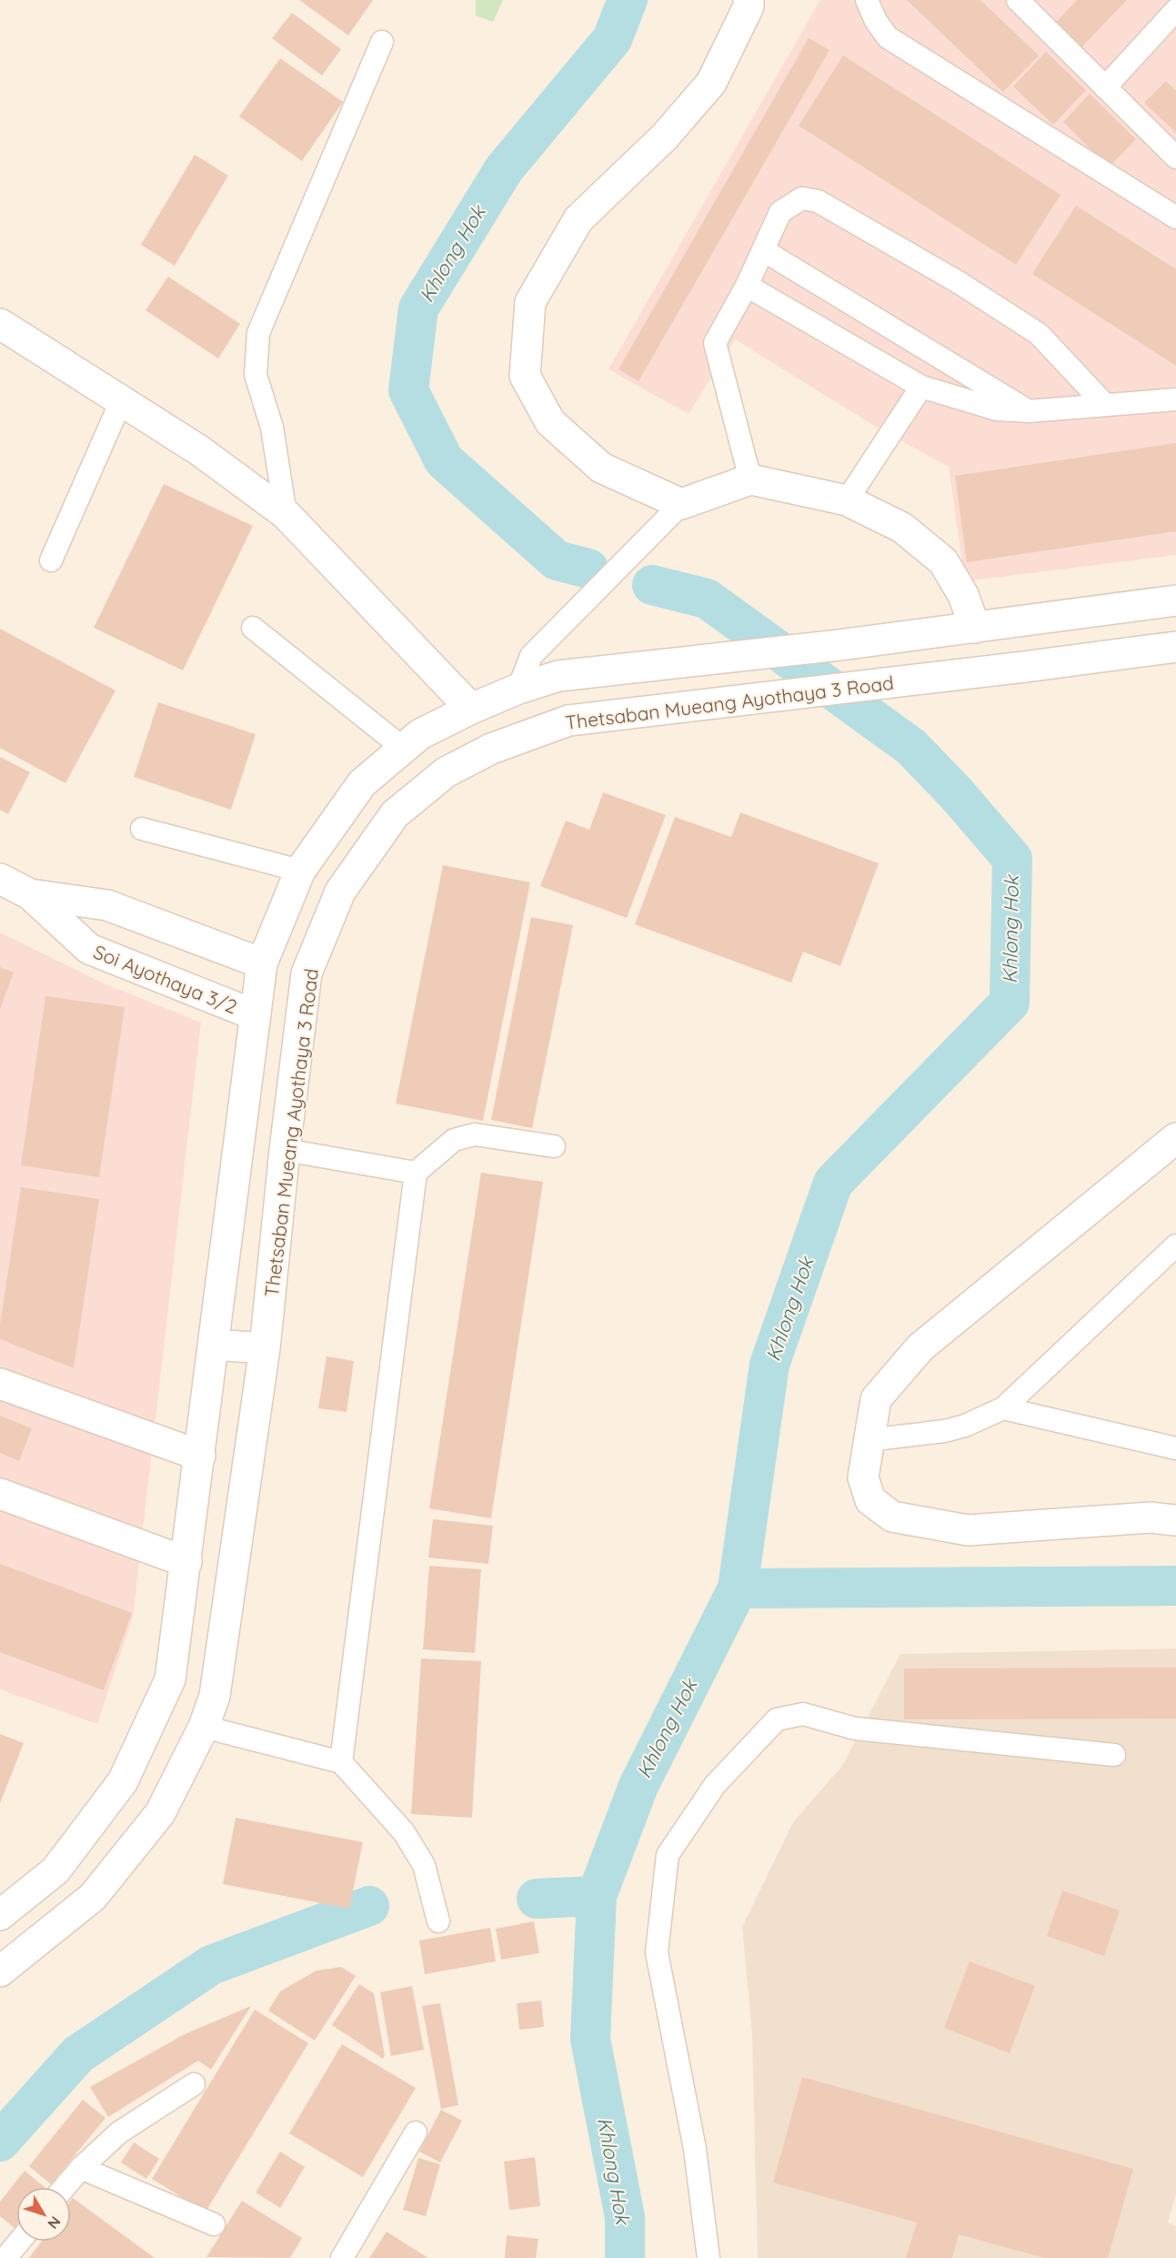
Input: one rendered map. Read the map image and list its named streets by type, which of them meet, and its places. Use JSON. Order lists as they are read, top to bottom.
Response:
{
  "streets": {
    "street": ["Thetsaban Mueang Ayothaya 3 Road", "Soi Ayothaya 3/2"]
  },
  "water": ["Khlong Hok"],
  "north": "bottom right"
}
